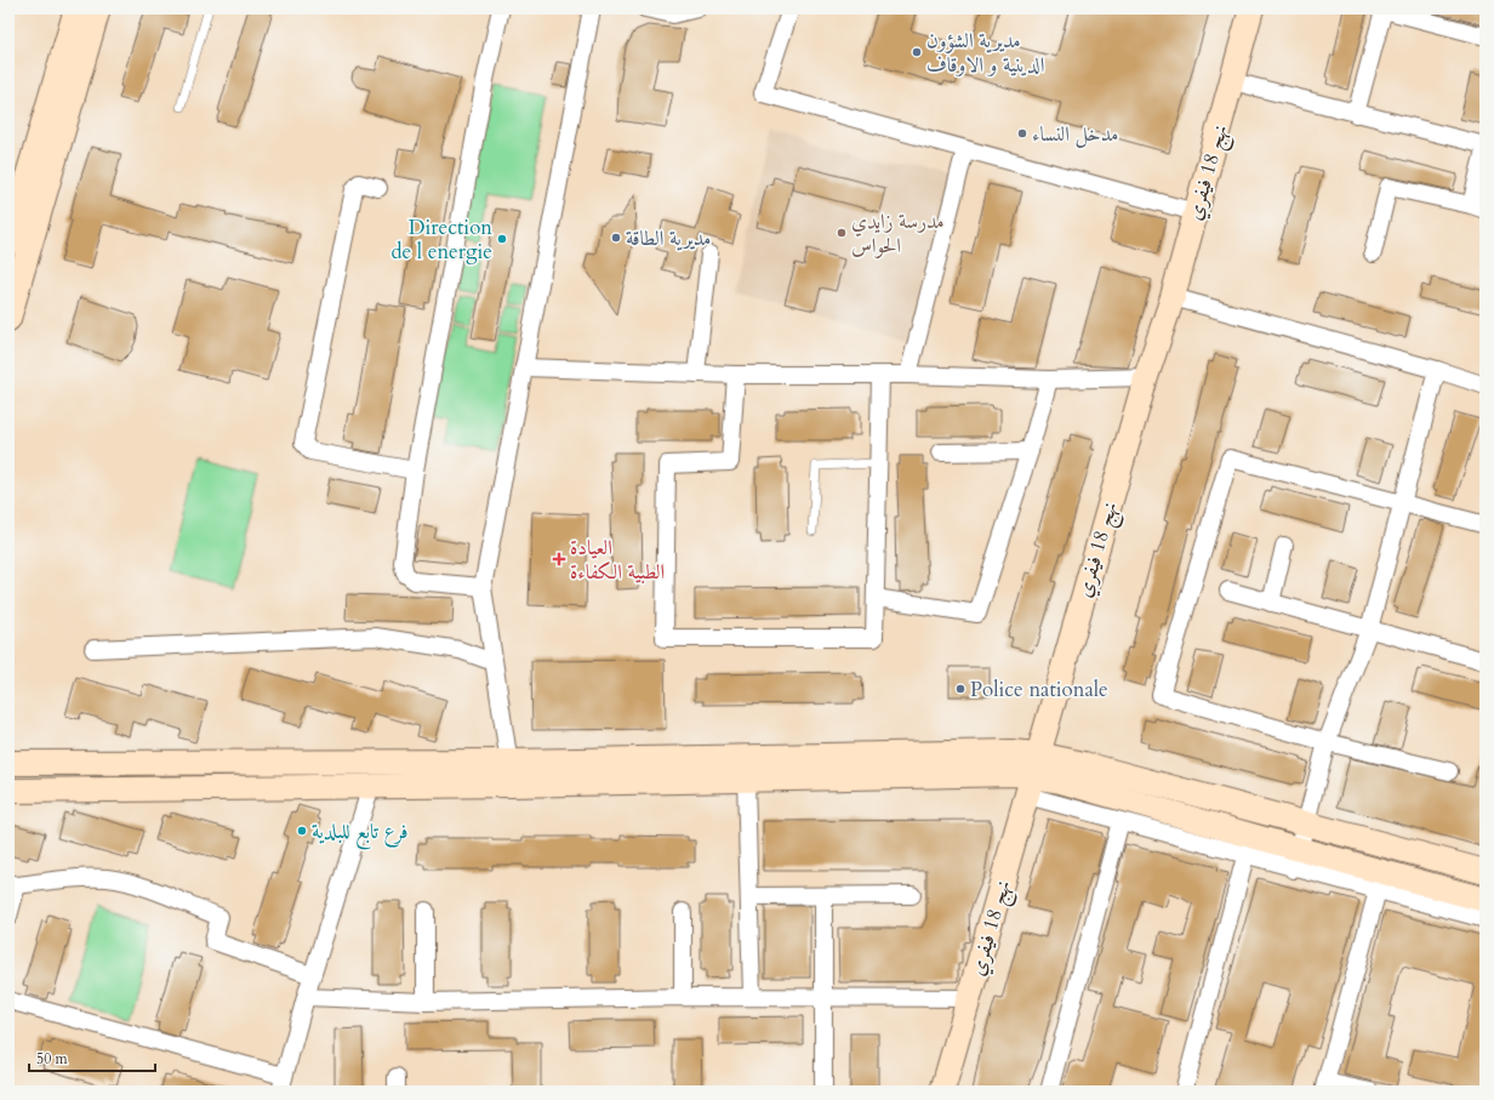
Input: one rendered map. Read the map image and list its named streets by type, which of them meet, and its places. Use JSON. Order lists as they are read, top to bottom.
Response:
{
  "streets": {
    "main road": ["نهج 18 فيفري"]
  },
  "places": {
    "other": [
      "مديرية الشؤون الدينية و الاوقاف",
      "مدخل النساء",
      "مدرسة زايدي الحواس",
      "مديرية الطاقة",
      "Direction de l energie",
      "Police nationale",
      "فرع تابع للبلدية"
    ],
    "health": ["العيادة الطبية الكفاءة"]
  },
  "scale_bar": "50 m"
}
